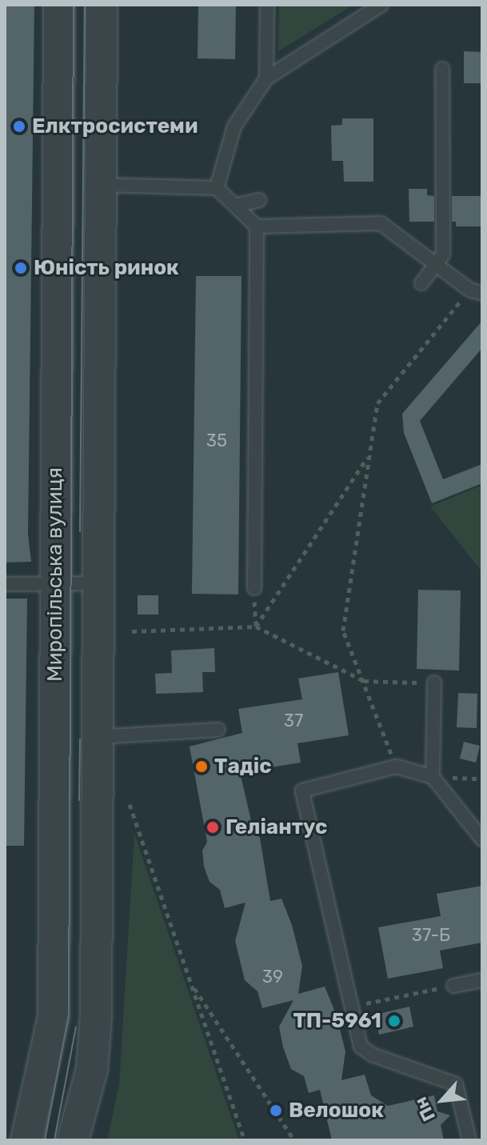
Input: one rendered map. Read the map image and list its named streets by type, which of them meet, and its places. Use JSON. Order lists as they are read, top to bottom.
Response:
{
  "streets": {
    "street": ["Миропільська вулиця"]
  },
  "places": [
    "Елктросистеми",
    "Юність ринок",
    "Тадіс",
    "Геліантус",
    "ТП-5961",
    "Велошок"
  ],
  "house_numbers": [
    "35",
    "37",
    "37-Б",
    "39"
  ],
  "north": "bottom left"
}
